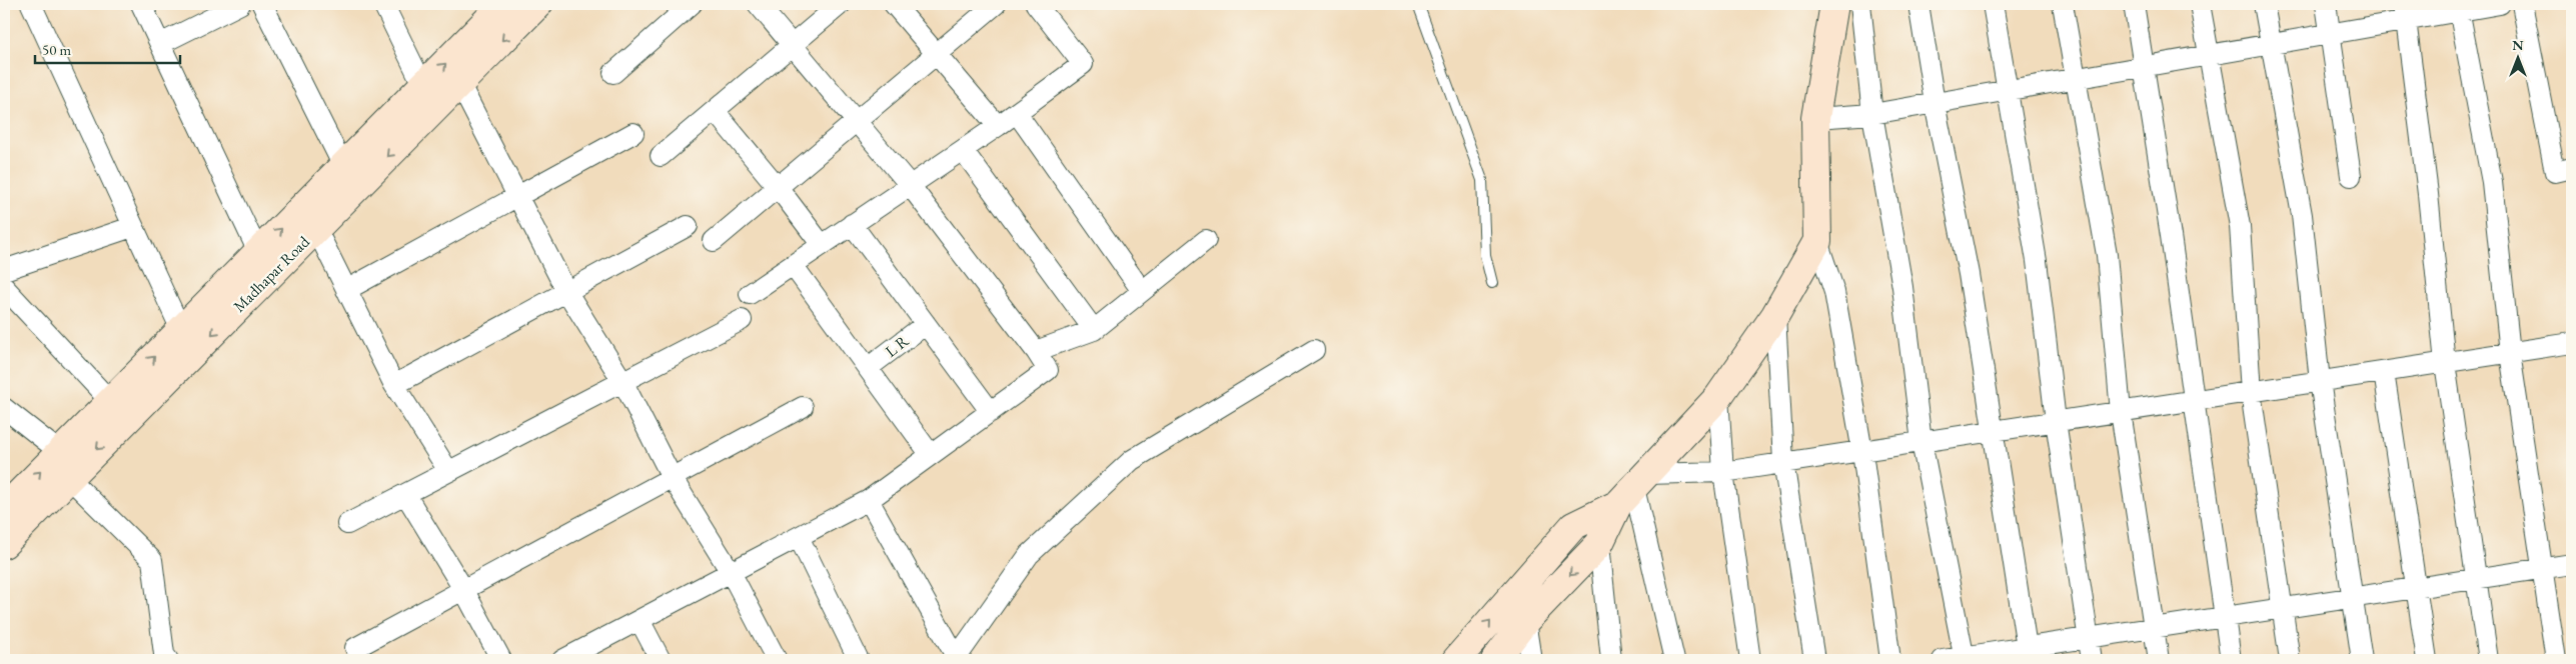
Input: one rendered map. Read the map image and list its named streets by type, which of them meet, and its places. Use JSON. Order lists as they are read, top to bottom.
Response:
{
  "streets": {
    "main road": ["Madhapar Road"],
    "street": ["L R"]
  },
  "scale_bar": "50 m",
  "north": "top"
}
